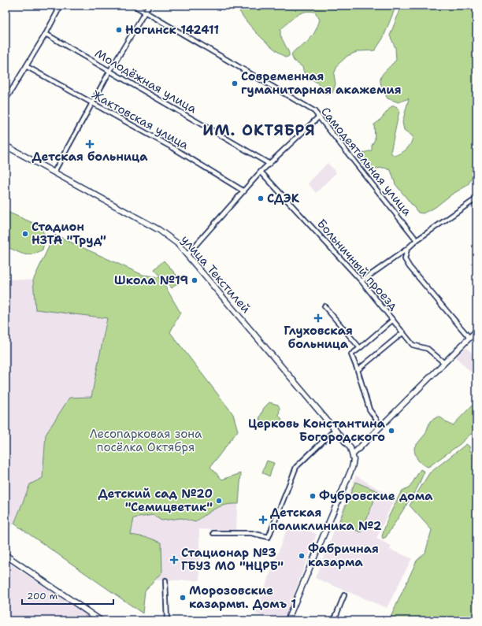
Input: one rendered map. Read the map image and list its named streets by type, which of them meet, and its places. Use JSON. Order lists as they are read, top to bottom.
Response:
{
  "streets": {
    "street": [
      "Молодёжная улица",
      "Жактовская улица",
      "Самодеятельная улица",
      "Больничный проезд",
      "улица Текстилей"
    ]
  },
  "districts": ["ИМ. ОКТЯБРЯ"],
  "parks": ["Лесопарковая зона посёлка Октября"],
  "places": {
    "other": [
      "Ногинск 142411",
      "Современная гуманитарная акажемия",
      "СДЭК",
      "Стадион НЗТА \"Труд\"",
      "Школа №19",
      "Церковь Константина Богородского",
      "Фубровские дома",
      "Детский сад №20 \"Семицветик\"",
      "Фабричная казарма",
      "Морозовские казармы. Домъ 1"
    ],
    "health": [
      "Детская больница",
      "Глуховская больница",
      "Детская поликлиника №2",
      "Стационар №3 ГБУЗ МО \"НЦРБ\""
    ]
  },
  "scale_bar": "200 m"
}
